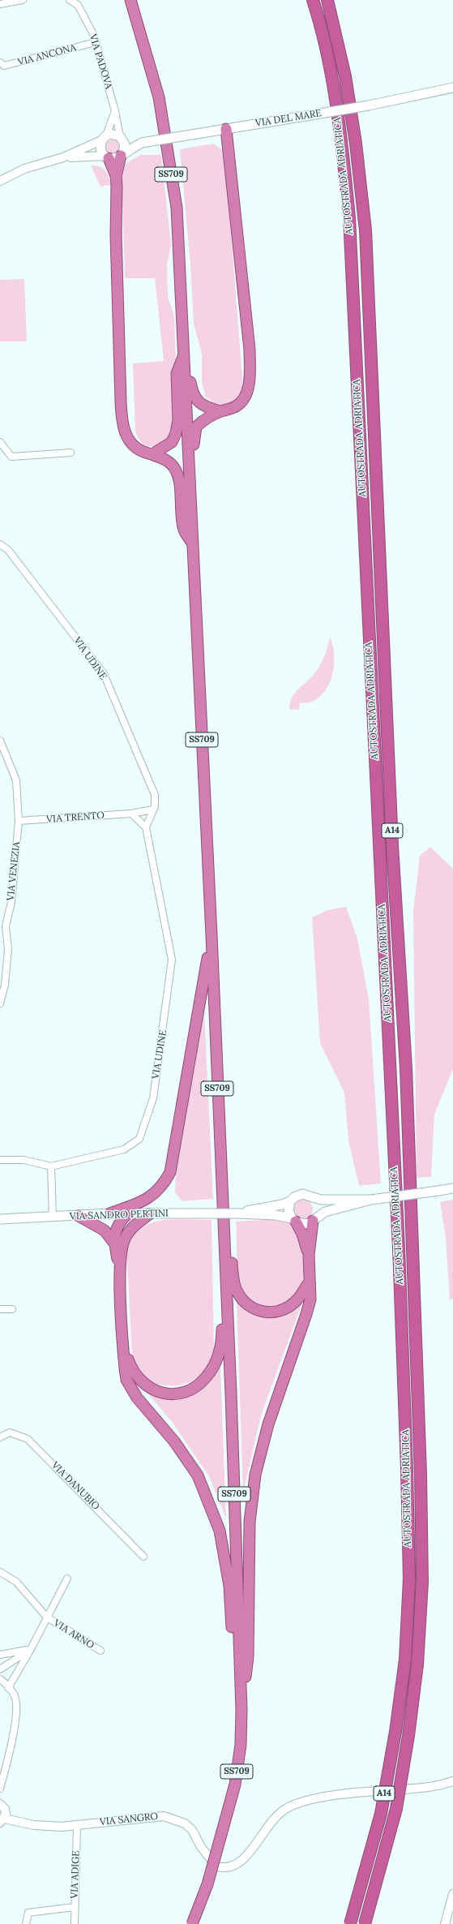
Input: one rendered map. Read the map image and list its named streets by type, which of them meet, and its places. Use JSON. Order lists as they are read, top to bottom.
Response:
{
  "streets": {
    "highway": ["SS709", "AUTOSTRADA ADRIATICA", "A14"],
    "main road": ["VIA DEL MARE", "VIA SANDRO PERTINI"],
    "street": [
      "VIA ANCONA",
      "VIA PADOVA",
      "VIA UDINE",
      "VIA TRENTO",
      "VIA VENEZIA",
      "VIA DANUBIO",
      "VIA ARNO",
      "VIA SANGRO",
      "VIA ADIGE"
    ]
  },
  "crossings": [
    ["VIA ANCONA", "VIA PADOVA"],
    ["VIA TRENTO", "VIA VENEZIA"],
    ["VIA SANGRO", "VIA ADIGE"]
  ]
}
